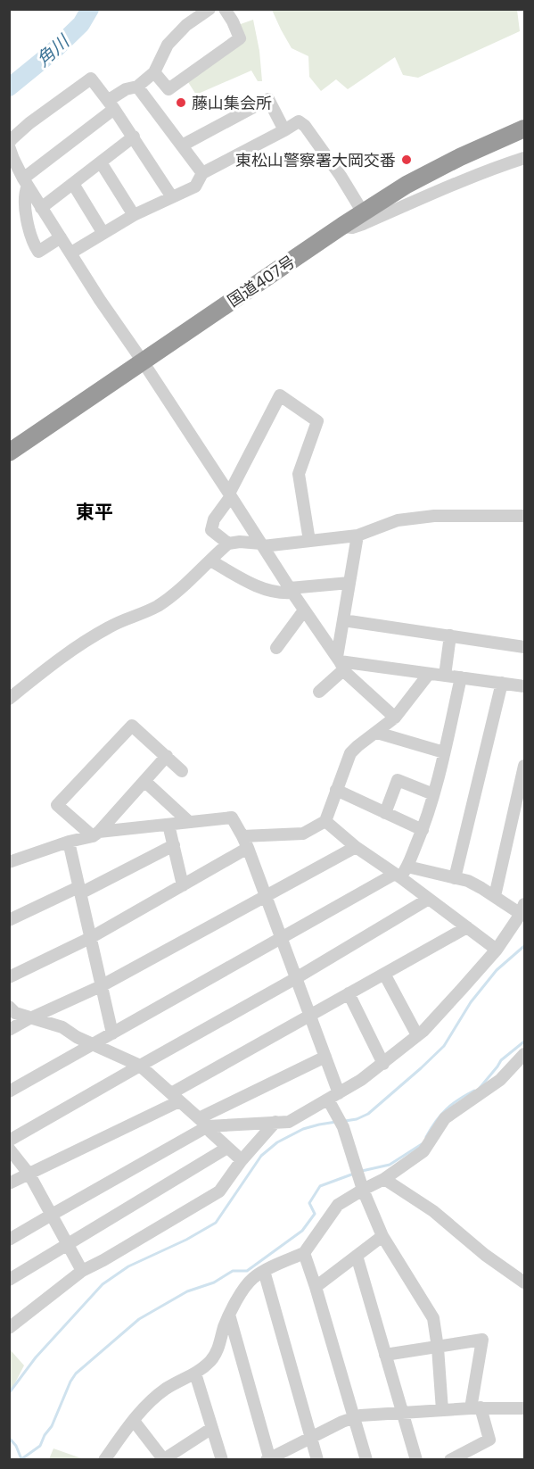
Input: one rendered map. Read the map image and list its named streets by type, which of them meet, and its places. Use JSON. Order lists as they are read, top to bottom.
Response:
{
  "streets": {
    "highway": ["国道407号"]
  },
  "districts": ["東平"],
  "water": ["角川"],
  "places": ["藤山集会所", "東松山警察署大岡交番"]
}
